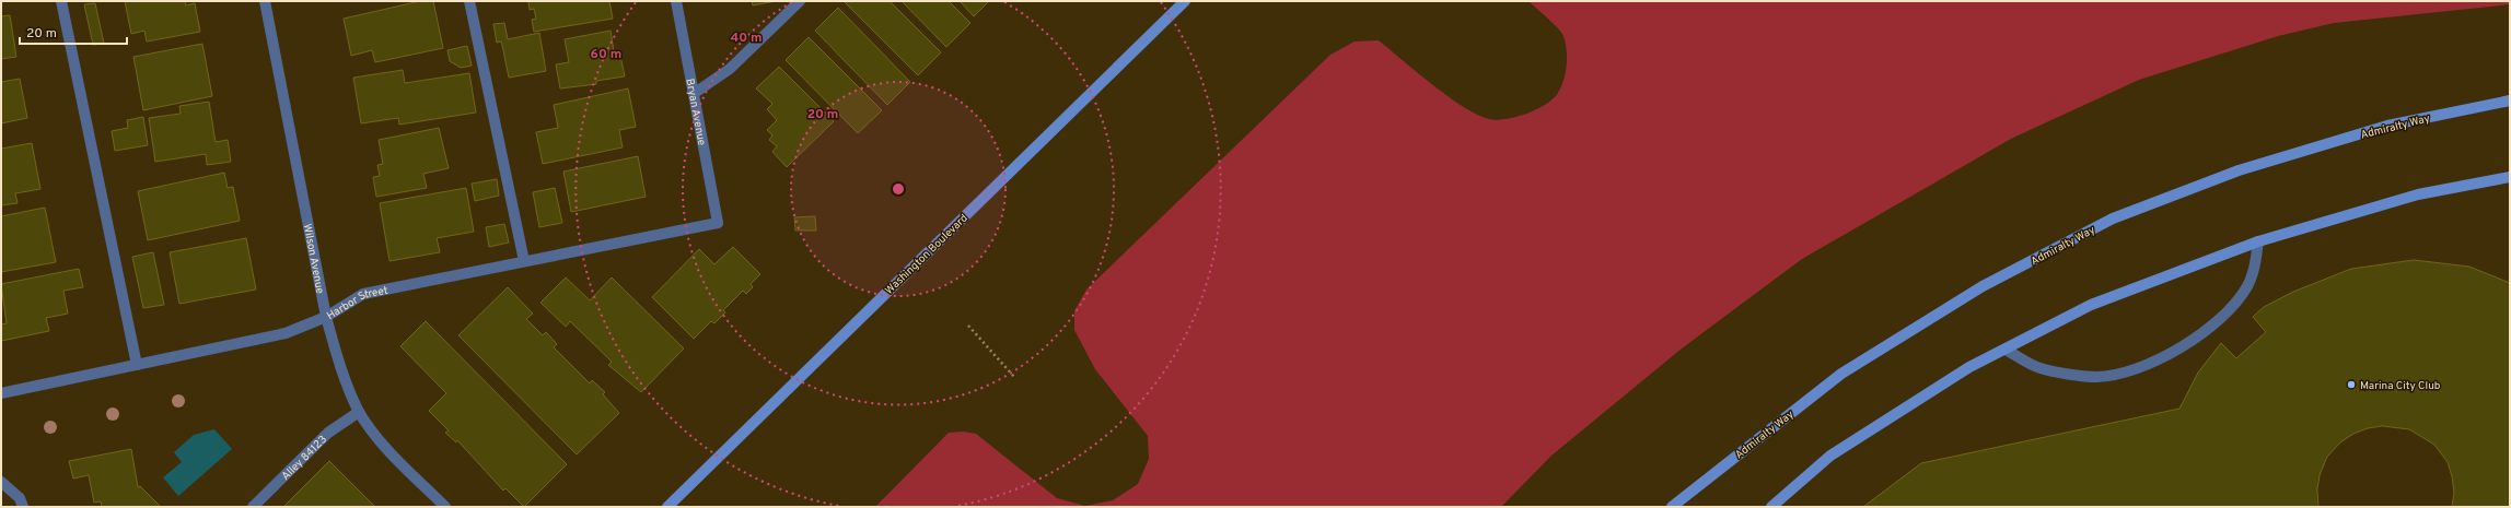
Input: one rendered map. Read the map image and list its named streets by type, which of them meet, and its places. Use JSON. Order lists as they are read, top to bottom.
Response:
{
  "streets": {
    "street": [
      "Bryan Avenue",
      "Admiralty Way",
      "Washington Boulevard",
      "Wilson Avenue",
      "Harbor Street",
      "Alley 84123"
    ]
  },
  "crossings": [
    ["Bryan Avenue", "Harbor Street"],
    ["Wilson Avenue", "Harbor Street"],
    ["Wilson Avenue", "Alley 84123"]
  ],
  "places": ["Marina City Club"],
  "scale_bar": "20 m",
  "rings": ["40 m", "60 m", "20 m"]
}
